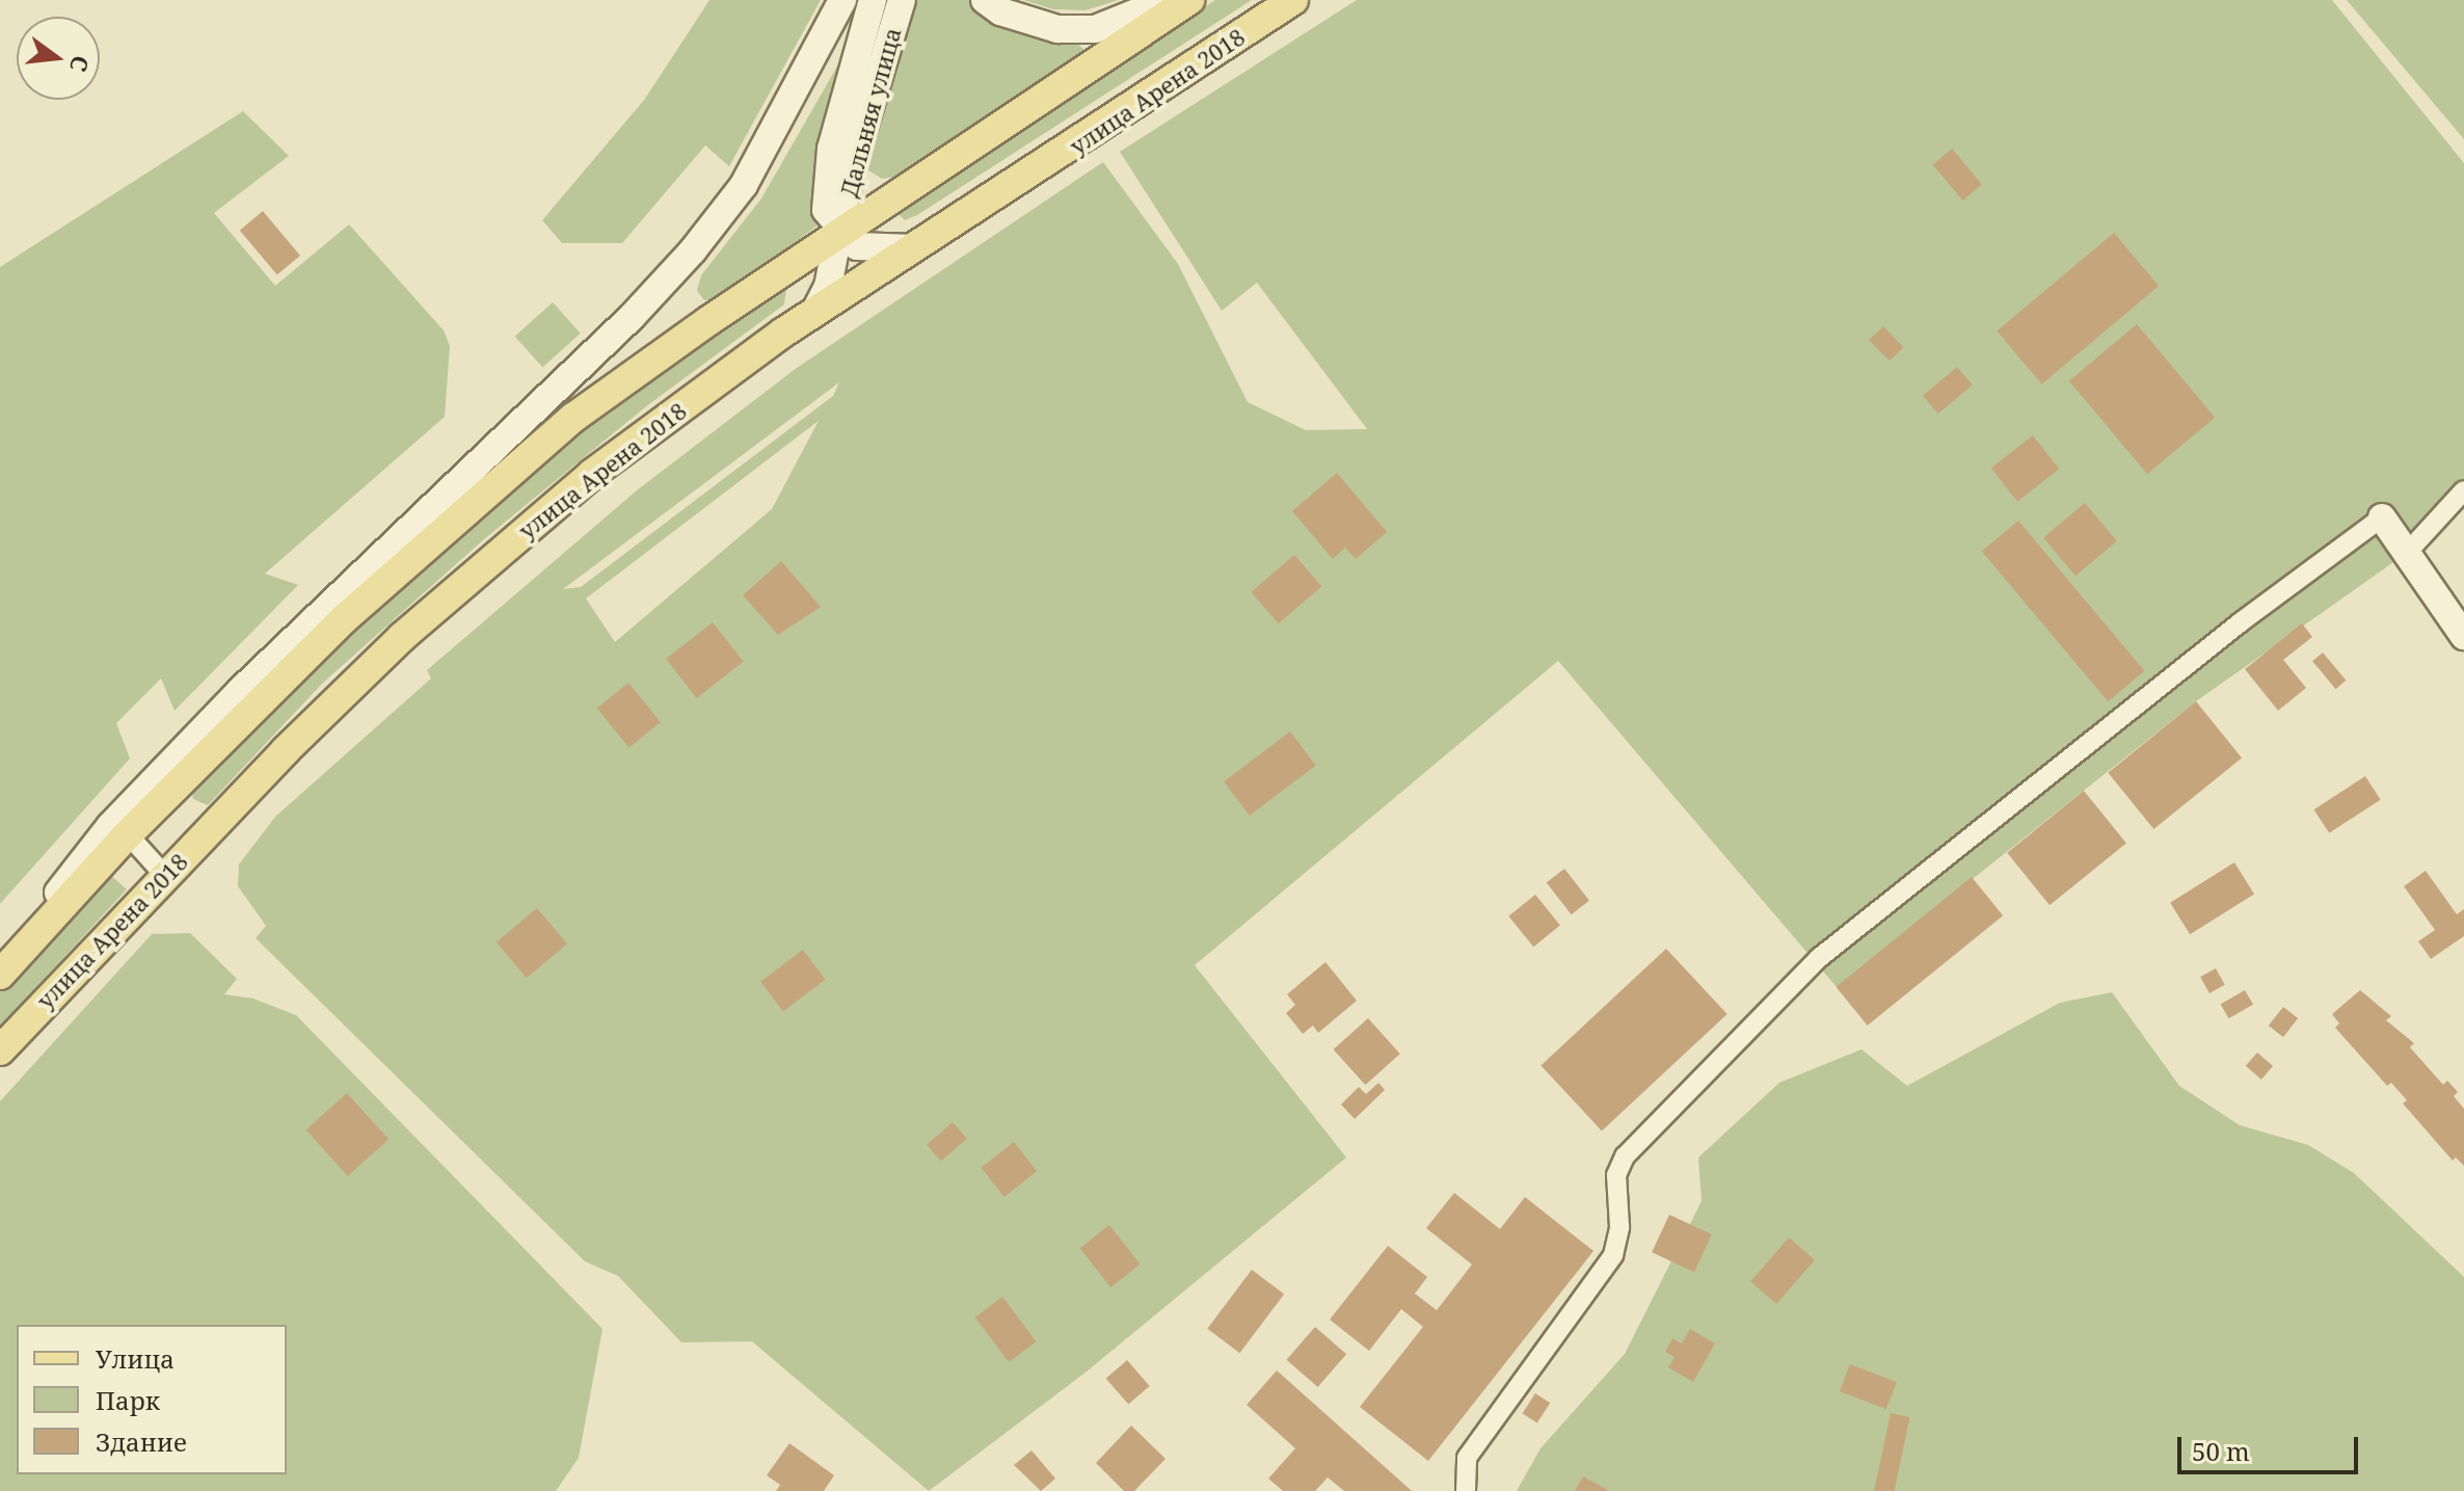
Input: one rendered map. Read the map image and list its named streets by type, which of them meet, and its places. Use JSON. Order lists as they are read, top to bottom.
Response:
{
  "streets": {
    "main road": ["улица Арена 2018", "Дальняя улица"]
  },
  "legend": ["Улица", "Парк", "Здание"],
  "scale_bar": "50 m",
  "north": "right"
}
